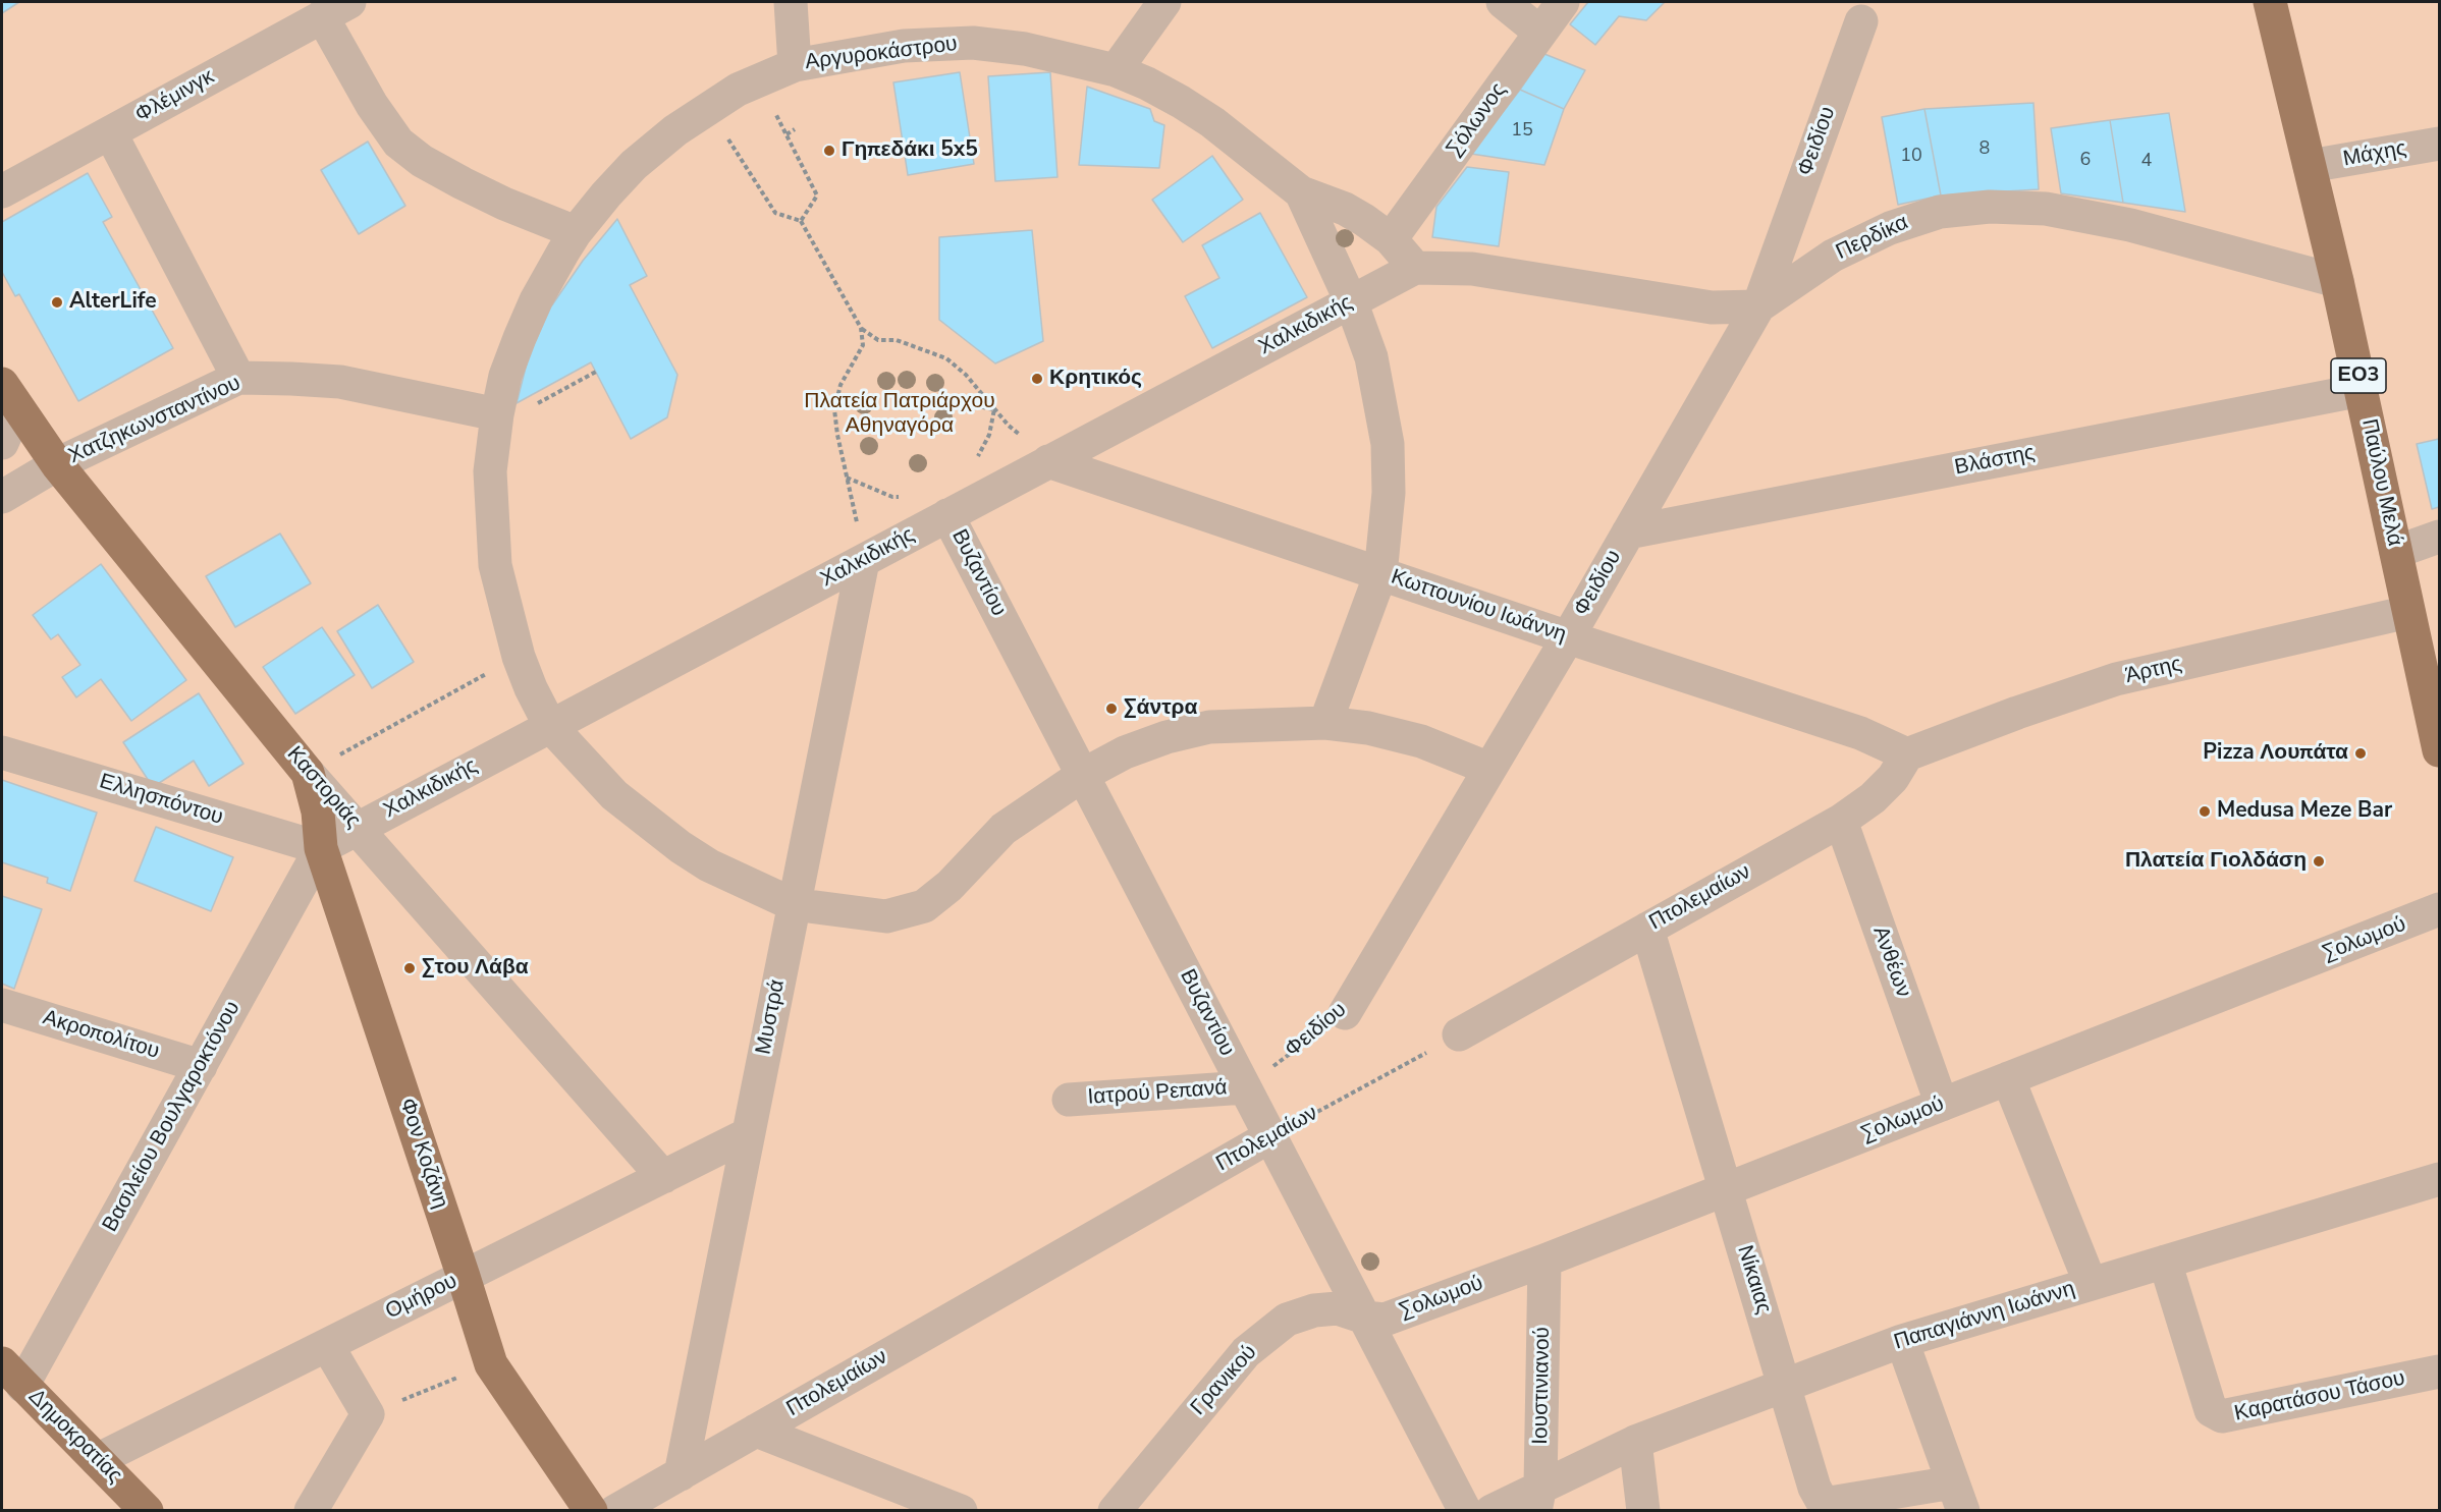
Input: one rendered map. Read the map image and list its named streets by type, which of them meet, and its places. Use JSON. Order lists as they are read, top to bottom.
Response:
{
  "streets": {
    "main road": [
      "ΕΟ3",
      "Παύλου Μελά",
      "Καστοριάς",
      "Φον Κοζάνη",
      "Δημοκρατίας"
    ],
    "street": [
      "Αργυροκάστρου",
      "Φλέμινγκ",
      "Σόλωνος",
      "Φειδίου",
      "Μάχης",
      "Περδίκα",
      "Χαλκιδικής",
      "Χατζηκωνσταντίνου",
      "Βλάστης",
      "Βυζαντίου",
      "Κωττουνίου Ιωάννη",
      "Άρτης",
      "Ελλησπόντου",
      "Πτολεμαίων",
      "Σολωμού",
      "Ανθέων",
      "Μυστρά",
      "Ακροπολίτου",
      "Ιατρού Ρεπανά",
      "Βασιλείου Βουλγαροκτόνου",
      "Νίκαιας",
      "Ομήρου",
      "Παπαγιάννη Ιωάννη",
      "Γρανικού",
      "Ιουστινιανού",
      "Καρατάσου Τάσου"
    ]
  },
  "crossings": [
    ["Αργυροκάστρου", "Σόλωνος"],
    ["Αργυροκάστρου", "Φειδίου"],
    ["Αργυροκάστρου", "Χαλκιδικής"],
    ["Αργυροκάστρου", "Χατζηκωνσταντίνου"],
    ["Αργυροκάστρου", "Βυζαντίου"],
    ["Αργυροκάστρου", "Κωττουνίου Ιωάννη"],
    ["Αργυροκάστρου", "Μυστρά"],
    ["Φειδίου", "Περδίκα"],
    ["Φειδίου", "Βλάστης"],
    ["Φειδίου", "Βυζαντίου"],
    ["Φειδίου", "Κωττουνίου Ιωάννη"],
    ["Φειδίου", "Ιατρού Ρεπανά"],
    ["Μάχης", "Παύλου Μελά"],
    ["Περδίκα", "Παύλου Μελά"],
    ["Χαλκιδικής", "Βυζαντίου"],
    ["Χαλκιδικής", "Κωττουνίου Ιωάννη"],
    ["Χαλκιδικής", "Καστοριάς"],
    ["Χαλκιδικής", "Ελλησπόντου"],
    ["Χαλκιδικής", "Μυστρά"],
    ["Χαλκιδικής", "Βασιλείου Βουλγαροκτόνου"],
    ["Χαλκιδικής", "Φον Κοζάνη"],
    ["Χατζηκωνσταντίνου", "Καστοριάς"],
    ["Βλάστης", "Παύλου Μελά"],
    ["Παύλου Μελά", "Άρτης"],
    ["Βυζαντίου", "Πτολεμαίων"],
    ["Βυζαντίου", "Σολωμού"],
    ["Βυζαντίου", "Ιατρού Ρεπανά"],
    ["Βυζαντίου", "Γρανικού"],
    ["Κωττουνίου Ιωάννη", "Άρτης"],
    ["Κωττουνίου Ιωάννη", "Πτολεμαίων"],
    ["Άρτης", "Πτολεμαίων"],
    ["Καστοριάς", "Φον Κοζάνη"],
    ["Καστοριάς", "Ομήρου"],
    ["Ελλησπόντου", "Βασιλείου Βουλγαροκτόνου"],
    ["Ελλησπόντου", "Φον Κοζάνη"],
    ["Πτολεμαίων", "Ανθέων"],
    ["Πτολεμαίων", "Μυστρά"],
    ["Πτολεμαίων", "Νίκαιας"],
    ["Σολωμού", "Ανθέων"],
    ["Σολωμού", "Νίκαιας"],
    ["Σολωμού", "Γρανικού"],
    ["Σολωμού", "Ιουστινιανού"],
    ["Μυστρά", "Ομήρου"],
    ["Ακροπολίτου", "Βασιλείου Βουλγαροκτόνου"],
    ["Βασιλείου Βουλγαροκτόνου", "Φον Κοζάνη"],
    ["Βασιλείου Βουλγαροκτόνου", "Δημοκρατίας"],
    ["Φον Κοζάνη", "Ομήρου"],
    ["Νίκαιας", "Παπαγιάννη Ιωάννη"],
    ["Ομήρου", "Δημοκρατίας"],
    ["Παπαγιάννη Ιωάννη", "Ιουστινιανού"],
    ["Παπαγιάννη Ιωάννη", "Καρατάσου Τάσου"]
  ],
  "parks": ["Πλατεία Πατριάρχου Αθηναγόρα"],
  "places": [
    "Γηπεδάκι 5x5",
    "AlterLife",
    "Κρητικός",
    "Σάντρα",
    "Pizza Λουπάτα",
    "Medusa Meze Bar",
    "Πλατεία Γιολδάση",
    "Στου Λάβα"
  ],
  "house_numbers": [
    "15",
    "8",
    "10",
    "6",
    "4"
  ]
}
